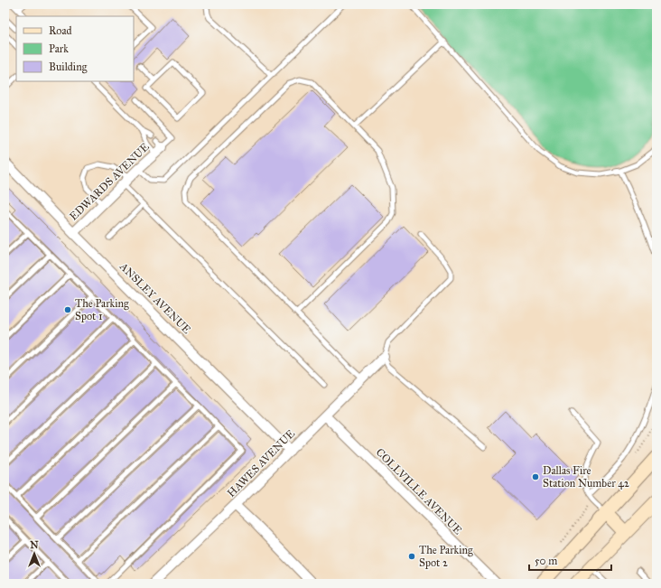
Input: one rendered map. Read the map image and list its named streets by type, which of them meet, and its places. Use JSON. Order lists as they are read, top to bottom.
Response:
{
  "streets": {
    "street": [
      "EDWARDS AVENUE",
      "ANSLEY AVENUE",
      "HAWES AVENUE",
      "COLLVILLE AVENUE"
    ]
  },
  "crossings": [
    ["EDWARDS AVENUE", "ANSLEY AVENUE"],
    ["ANSLEY AVENUE", "HAWES AVENUE"],
    ["HAWES AVENUE", "COLLVILLE AVENUE"]
  ],
  "places": ["The Parking Spot 1", "Dallas Fire Station Number 42", "The Parking Spot 2"],
  "legend": ["Road", "Park", "Building"],
  "scale_bar": "50 m",
  "north": "top"
}
